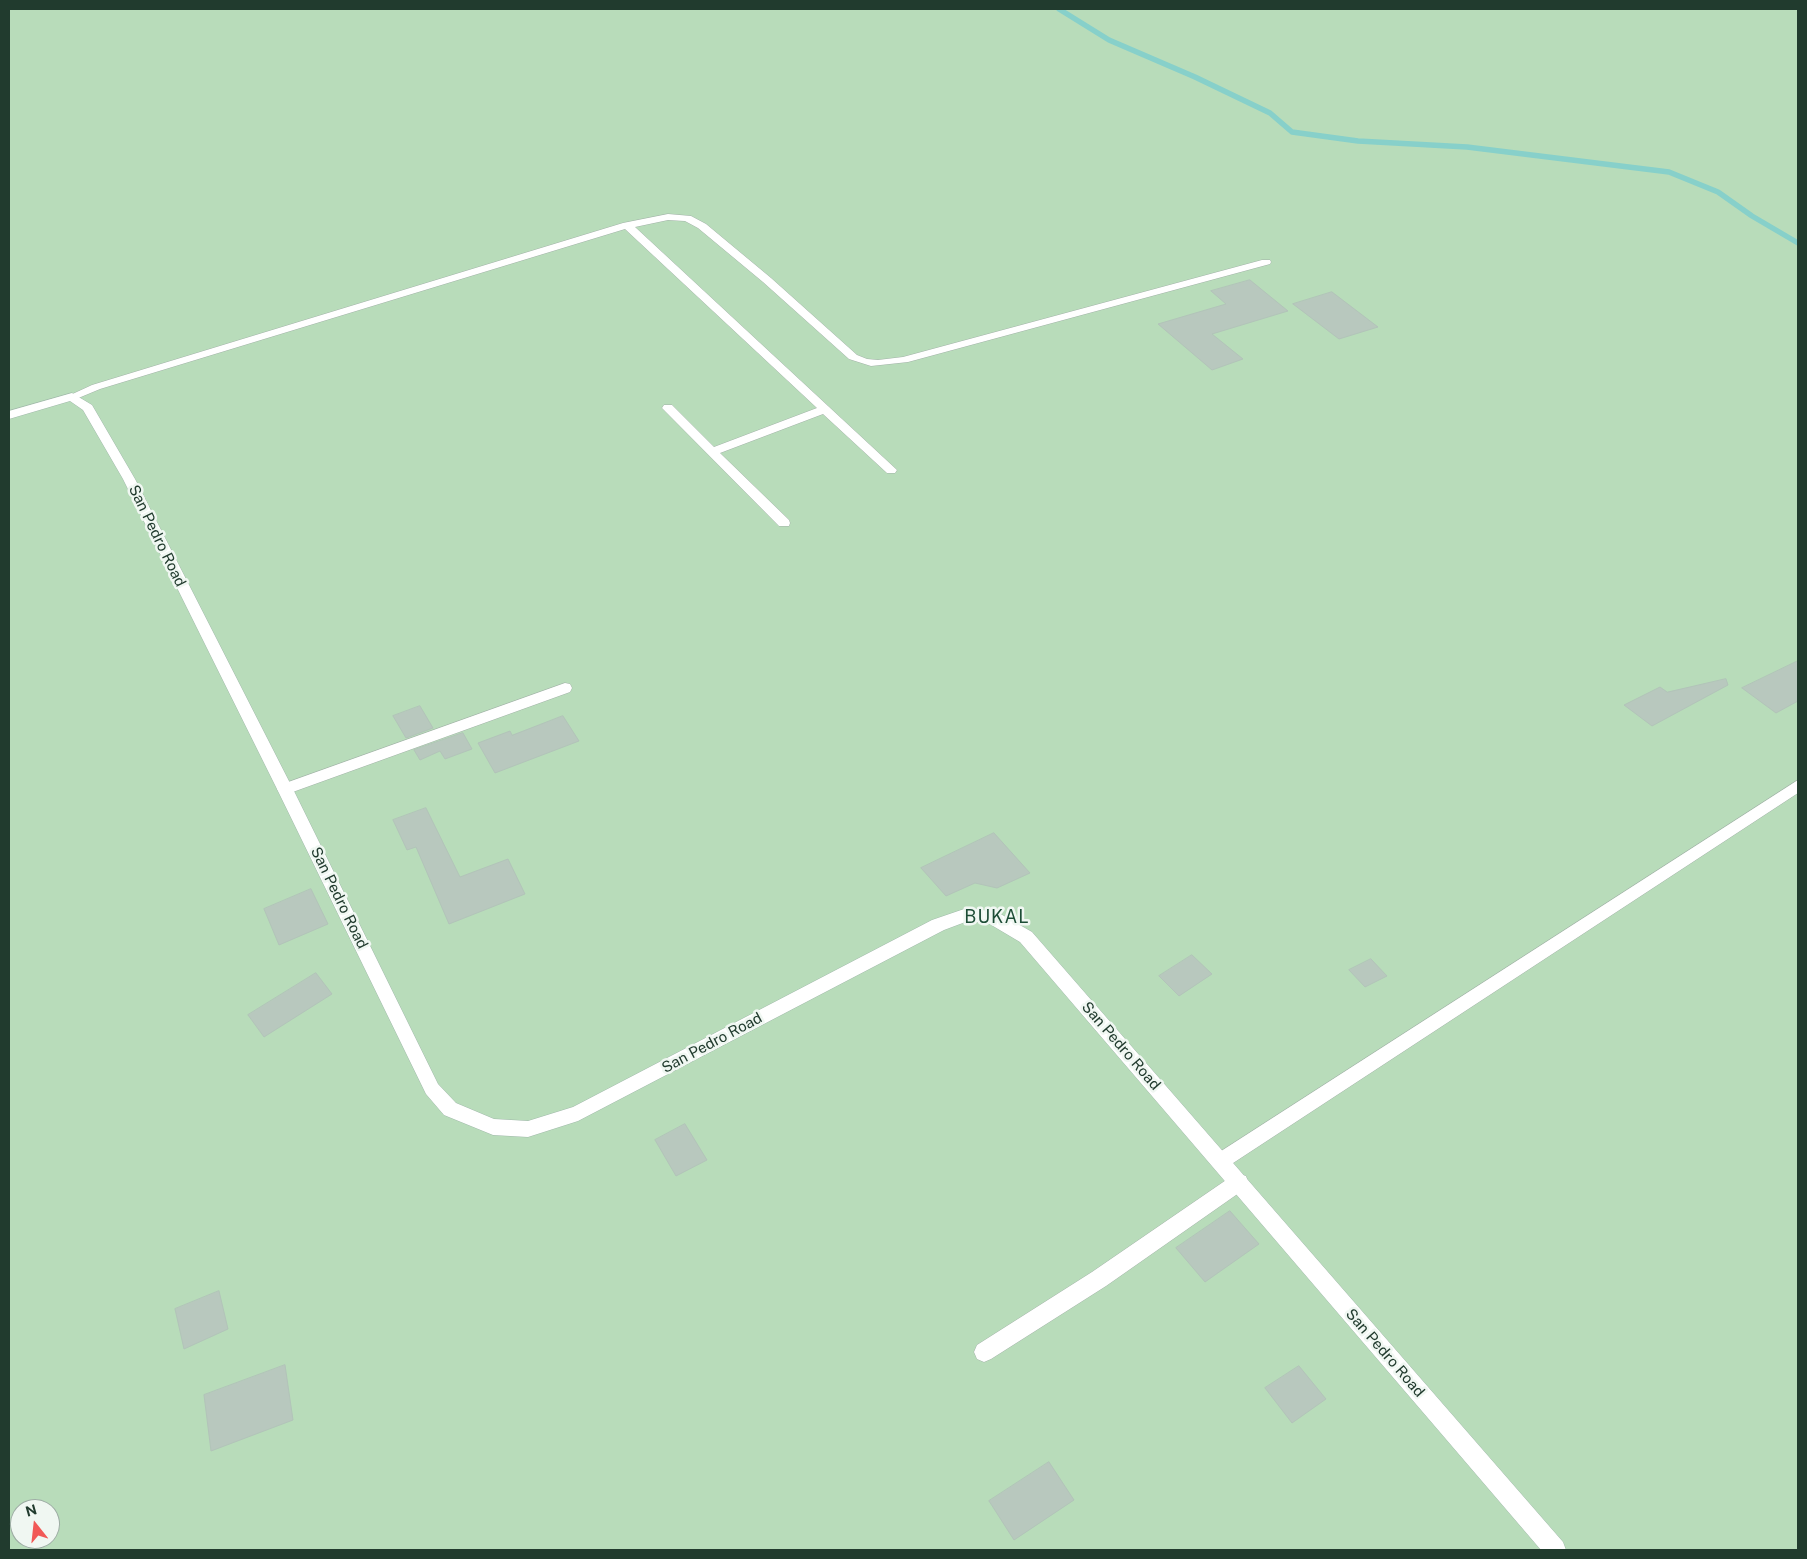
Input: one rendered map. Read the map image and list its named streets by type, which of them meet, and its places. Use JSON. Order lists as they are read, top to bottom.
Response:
{
  "streets": {
    "street": ["San Pedro Road"]
  },
  "districts": ["BUKAL"],
  "north": "top"
}
